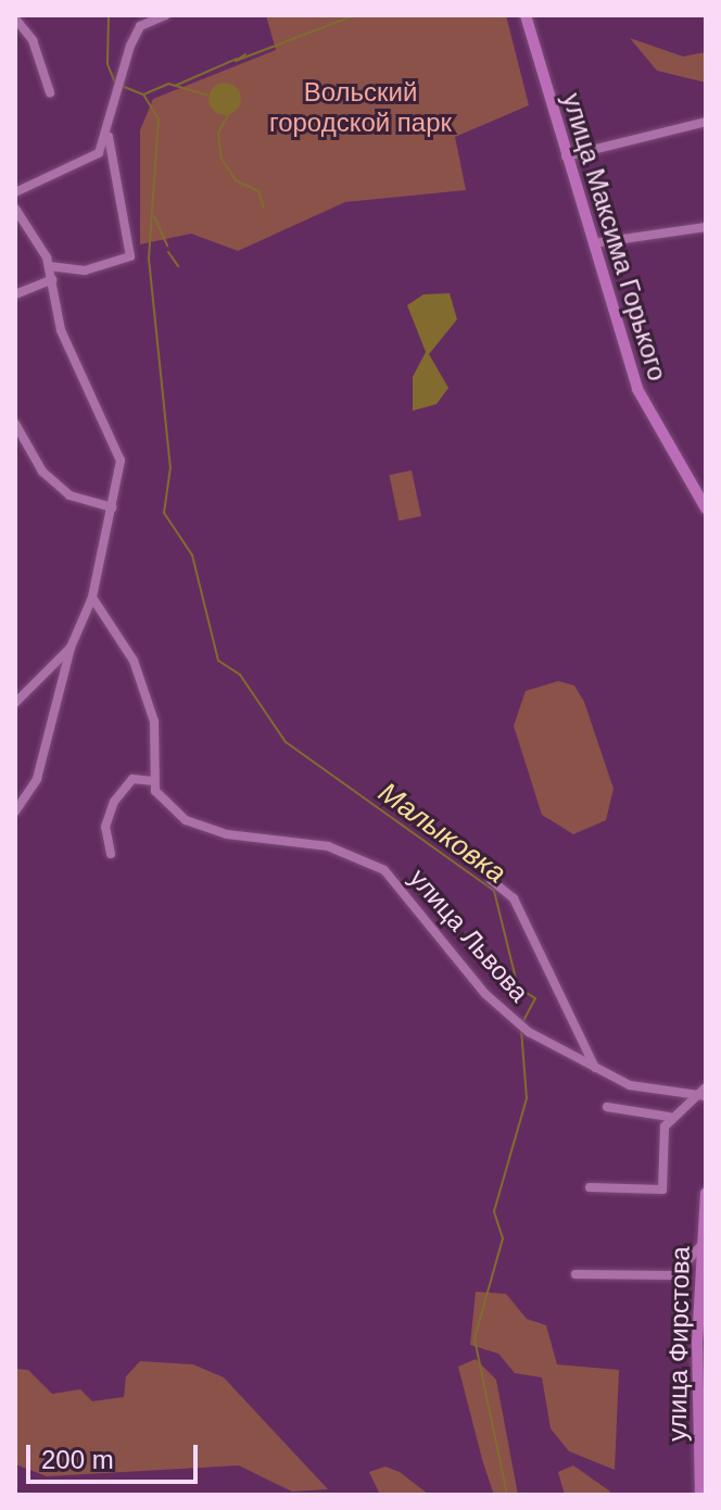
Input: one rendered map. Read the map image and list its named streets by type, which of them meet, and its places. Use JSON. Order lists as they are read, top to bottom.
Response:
{
  "streets": {
    "main road": ["улица Максима Горького", "улица Фирстова"],
    "street": ["улица Львова"]
  },
  "water": ["Малыковка"],
  "parks": ["Вольский городской парк"],
  "scale_bar": "200 m"
}
